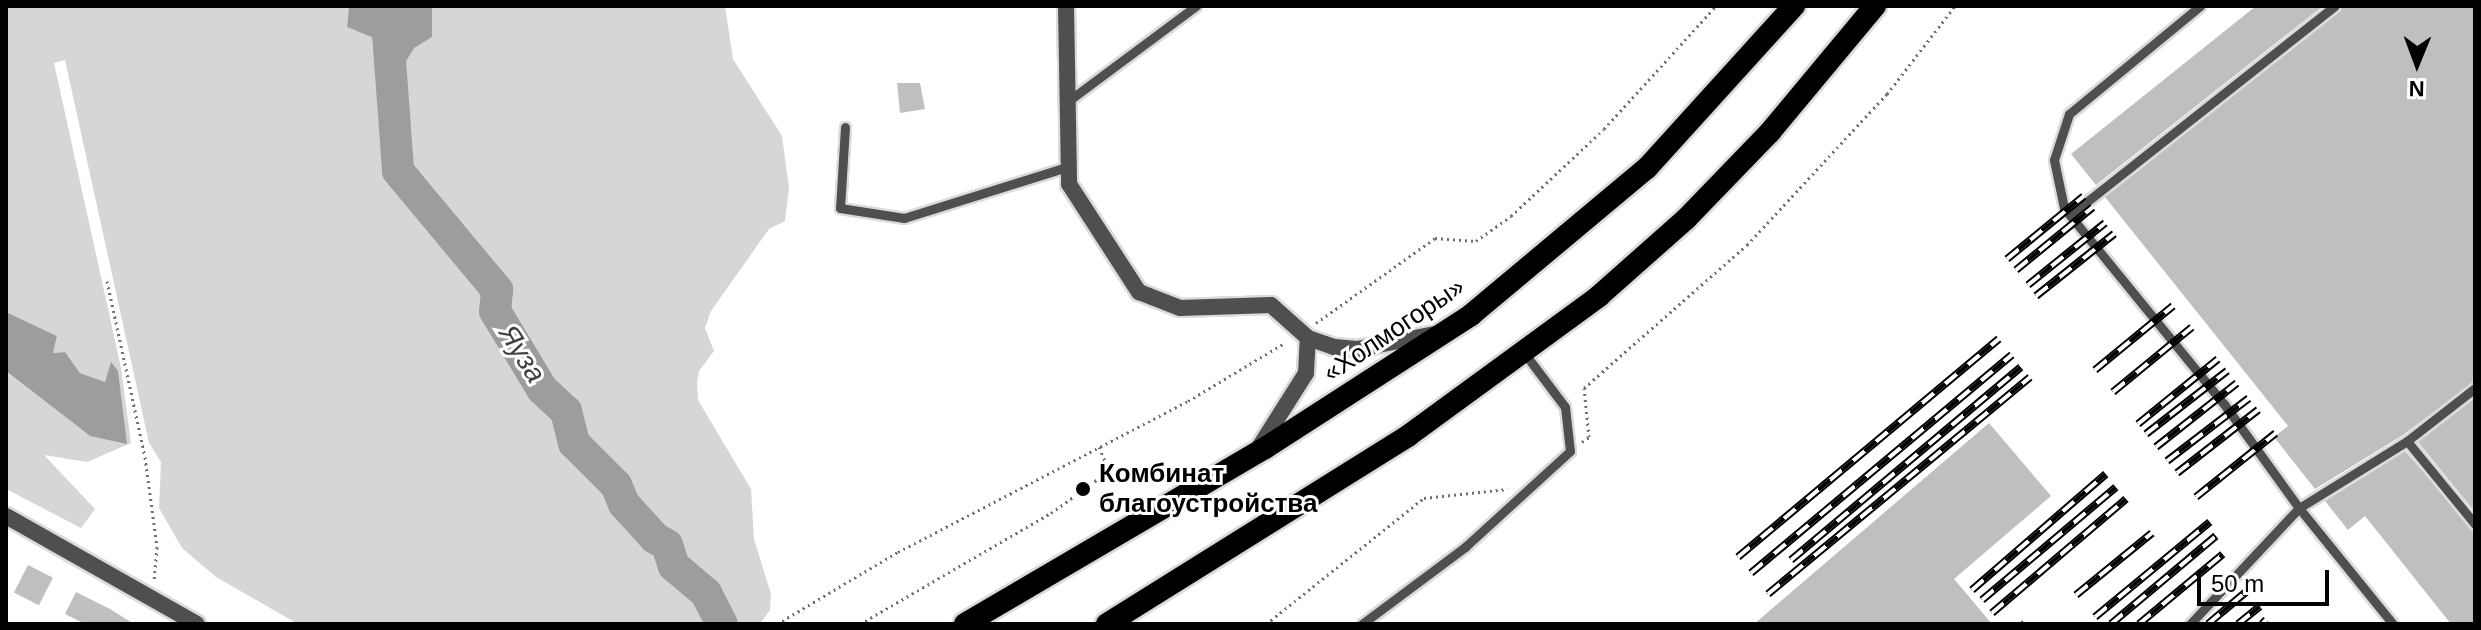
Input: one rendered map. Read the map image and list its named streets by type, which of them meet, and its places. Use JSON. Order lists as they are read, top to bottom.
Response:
{
  "streets": {
    "highway": ["«Холмогоры»"]
  },
  "water": ["Яуза"],
  "places": ["Комбинат благоустройства"],
  "scale_bar": "50 m",
  "north": "bottom"
}
